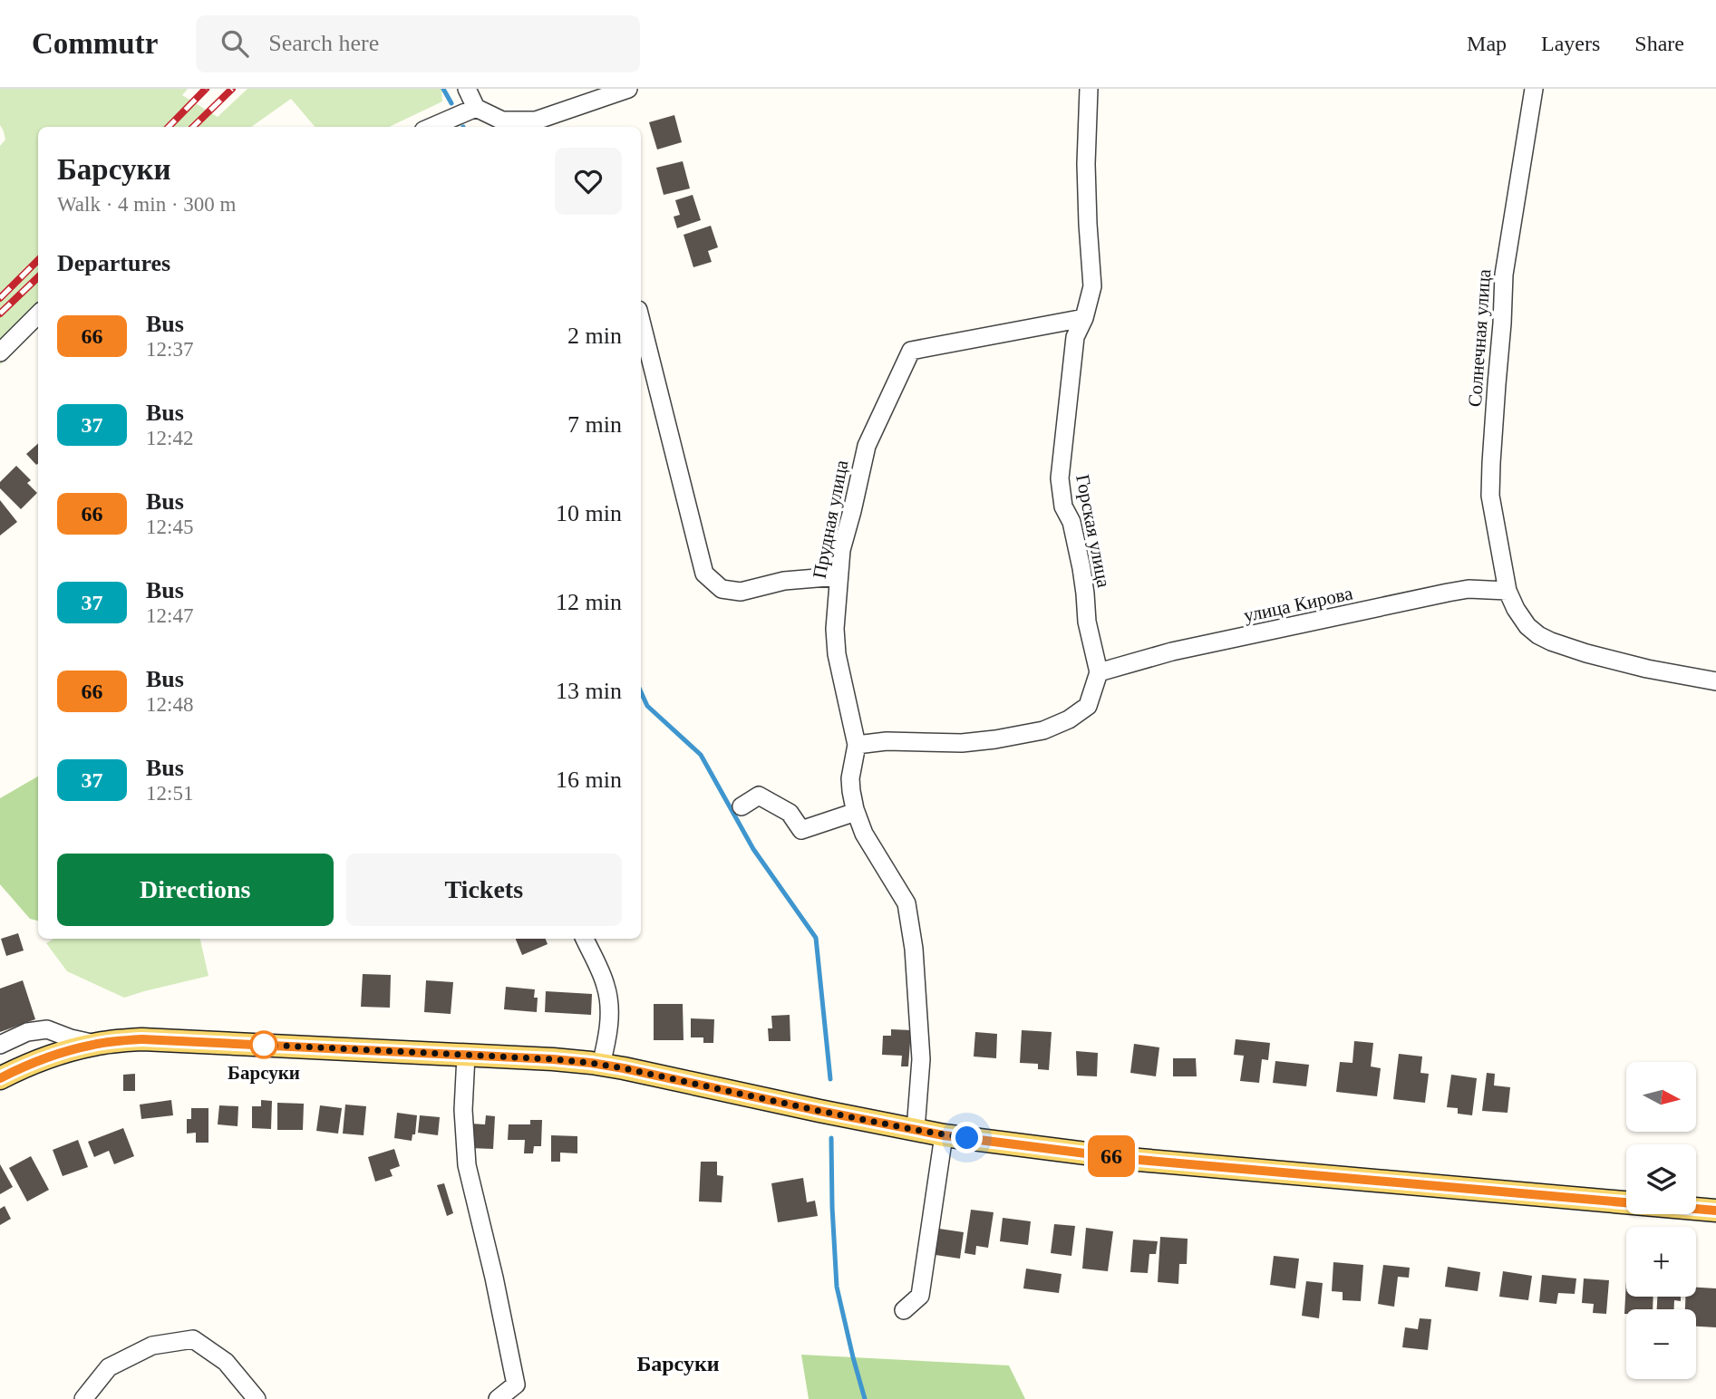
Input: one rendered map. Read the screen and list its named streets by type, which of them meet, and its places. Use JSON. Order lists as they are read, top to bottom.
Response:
{
  "streets": {
    "street": [
      "Солнечная улица",
      "Прудная улица",
      "Горская улица",
      "улица Кирова"
    ]
  },
  "crossings": [
    ["Солнечная улица", "улица Кирова"],
    ["Прудная улица", "Горская улица"],
    ["Горская улица", "улица Кирова"]
  ],
  "districts": ["Барсуки"],
  "places": ["Барсуки"],
  "lines": ["bus line 66"],
  "north": "right",
  "page": {
    "header": "Commutr",
    "search": "Search here",
    "nav": ["Map", "Layers", "Share"],
    "on_map": "66",
    "heading": [
      ["Барсуки", "Walk · 4 min · 300 m"],
      "Departures"
    ],
    "list": [
      {
        "mark": "66",
        "name": "Bus",
        "note": "12:37",
        "value": "2 min"
      },
      {
        "mark": "37",
        "name": "Bus",
        "note": "12:42",
        "value": "7 min"
      },
      {
        "mark": "66",
        "name": "Bus",
        "note": "12:45",
        "value": "10 min"
      },
      {
        "mark": "37",
        "name": "Bus",
        "note": "12:47",
        "value": "12 min"
      },
      {
        "mark": "66",
        "name": "Bus",
        "note": "12:48",
        "value": "13 min"
      },
      {
        "mark": "37",
        "name": "Bus",
        "note": "12:51",
        "value": "16 min"
      }
    ],
    "buttons": ["Directions", "Tickets"],
    "map_buttons": ["+", "−"]
  }
}
